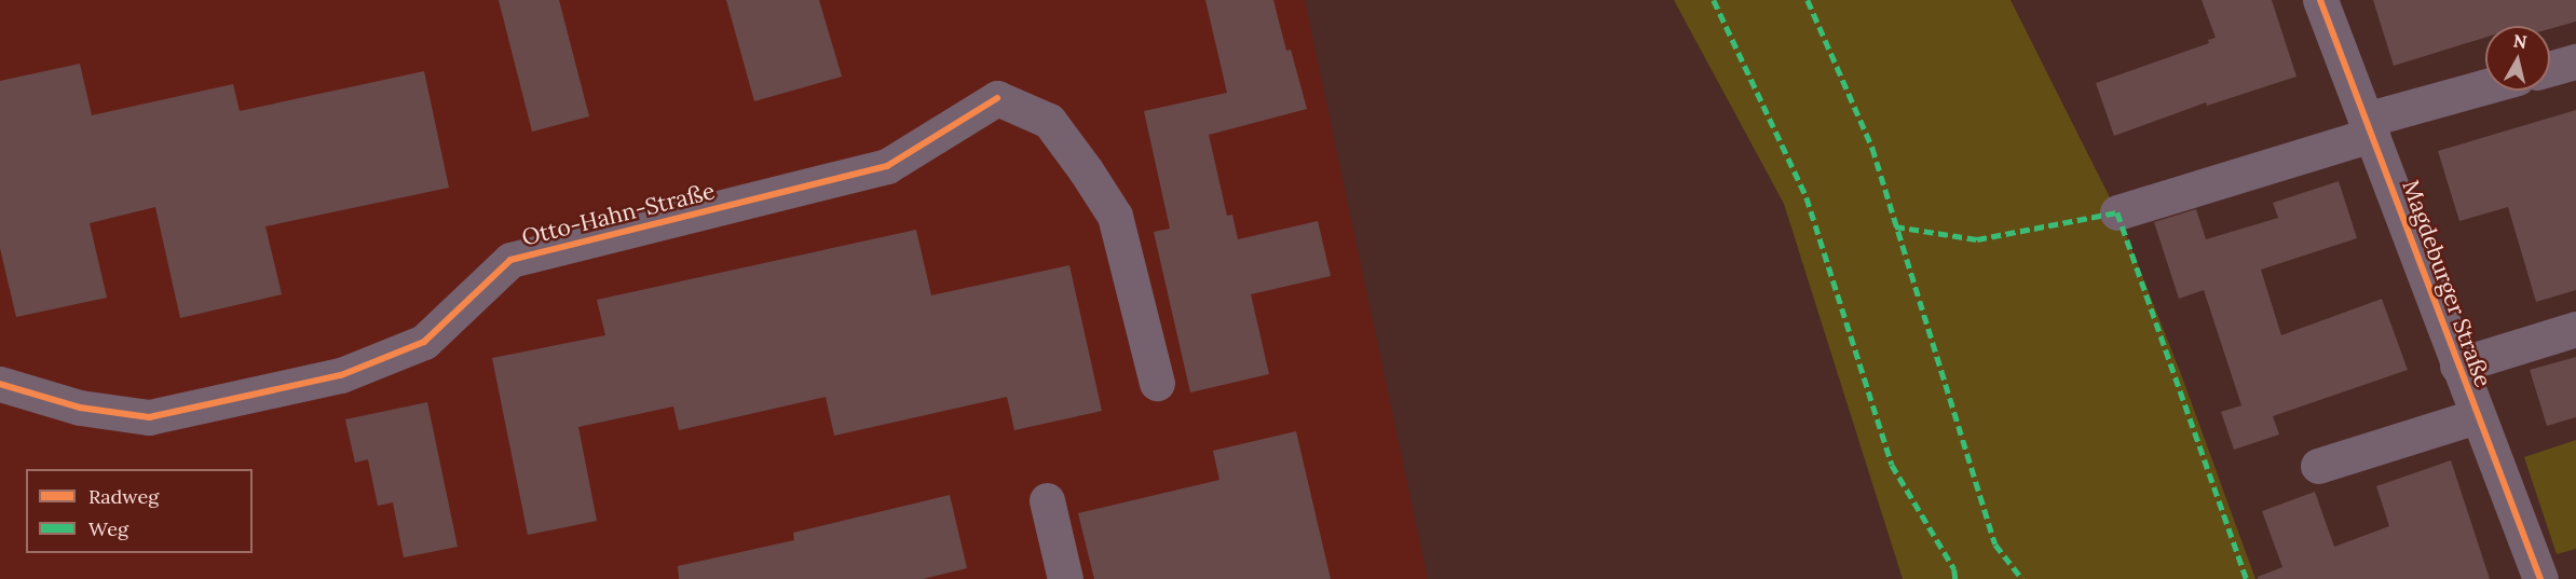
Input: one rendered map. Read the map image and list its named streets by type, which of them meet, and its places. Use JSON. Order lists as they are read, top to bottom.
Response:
{
  "streets": {
    "street": ["Otto-Hahn-Straße", "Magdeburger Straße"]
  },
  "legend": ["Radweg", "Weg"],
  "north": "top"
}
